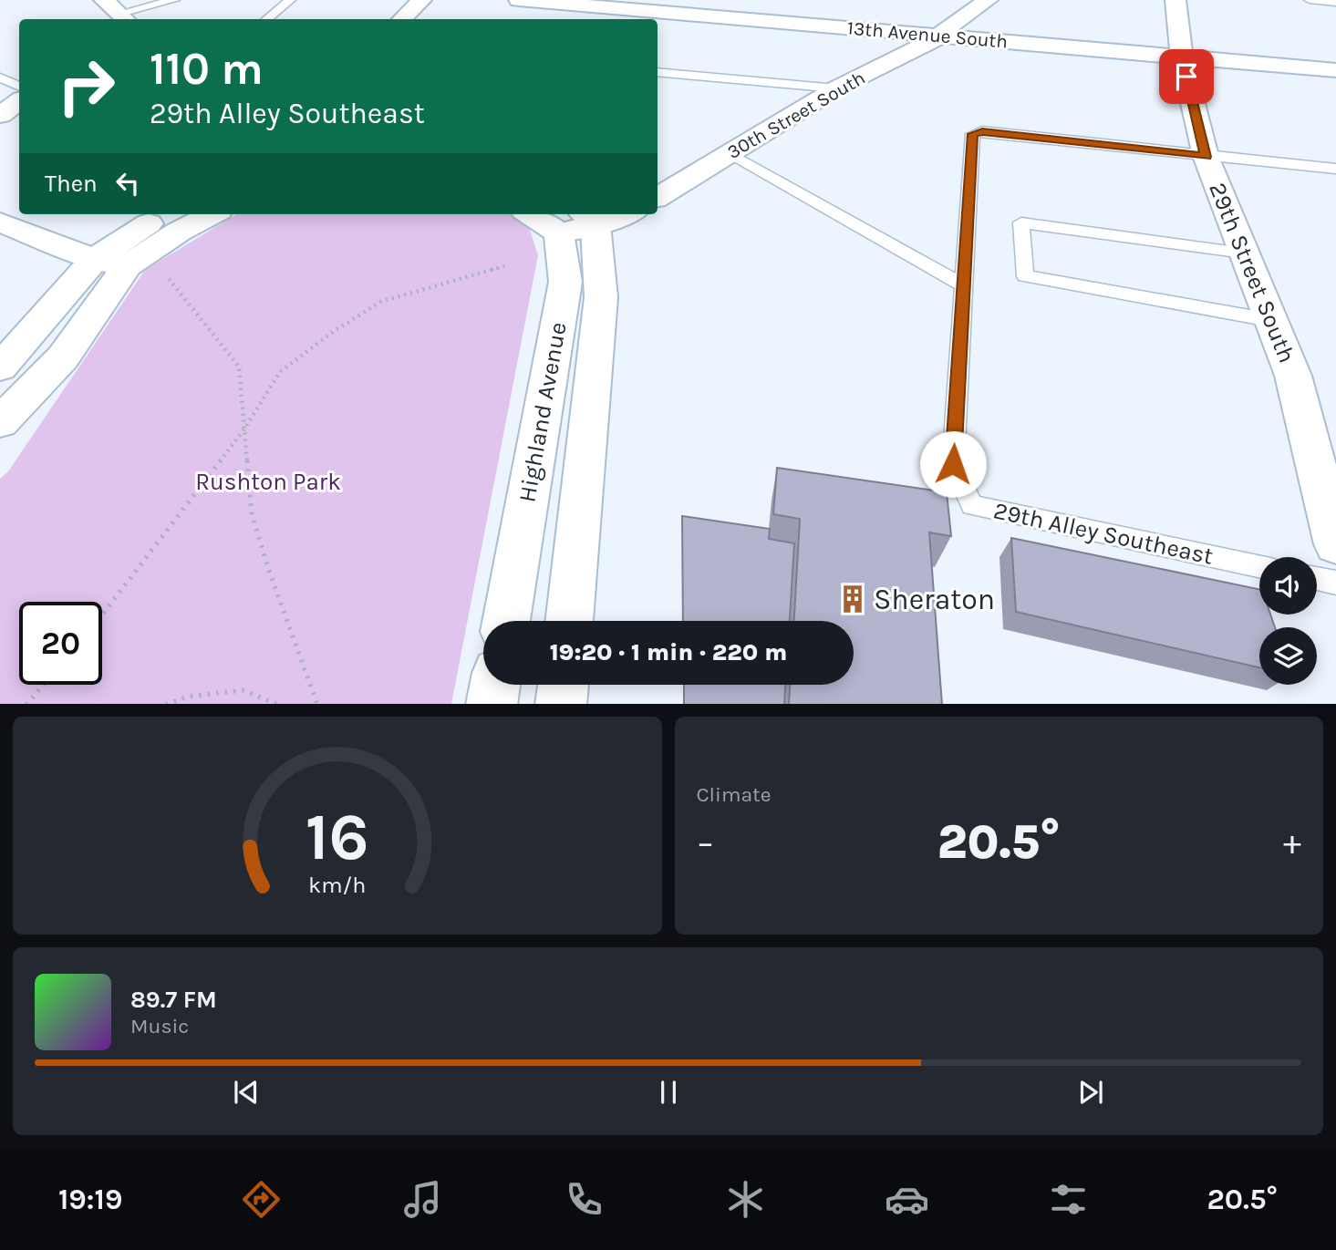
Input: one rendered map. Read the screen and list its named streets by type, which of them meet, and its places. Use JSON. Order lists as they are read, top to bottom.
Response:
{
  "streets": {
    "street": [
      "13th Avenue South",
      "30th Street South",
      "29th Street South",
      "Highland Avenue"
    ],
    "lane": ["29th Alley Southeast"]
  },
  "crossings": [
    ["13th Avenue South", "30th Street South"],
    ["13th Avenue South", "29th Street South"],
    ["29th Street South", "29th Alley Southeast"]
  ],
  "parks": ["Rushton Park"],
  "places": {
    "building": ["Sheraton"]
  },
  "page": {
    "turn": ["110 m", "29th Alley Southeast"],
    "then": "Then",
    "limit": "20",
    "trip": "19:20 · 1 min · 220 m",
    "tile": "Climate",
    "heat": ["−", "20.5°", "+"],
    "song": ["89.7 FM", "Music"],
    "tabs": ["19:19", "20.5°"],
    "gauge": ["16", "km/h"]
  }
}
